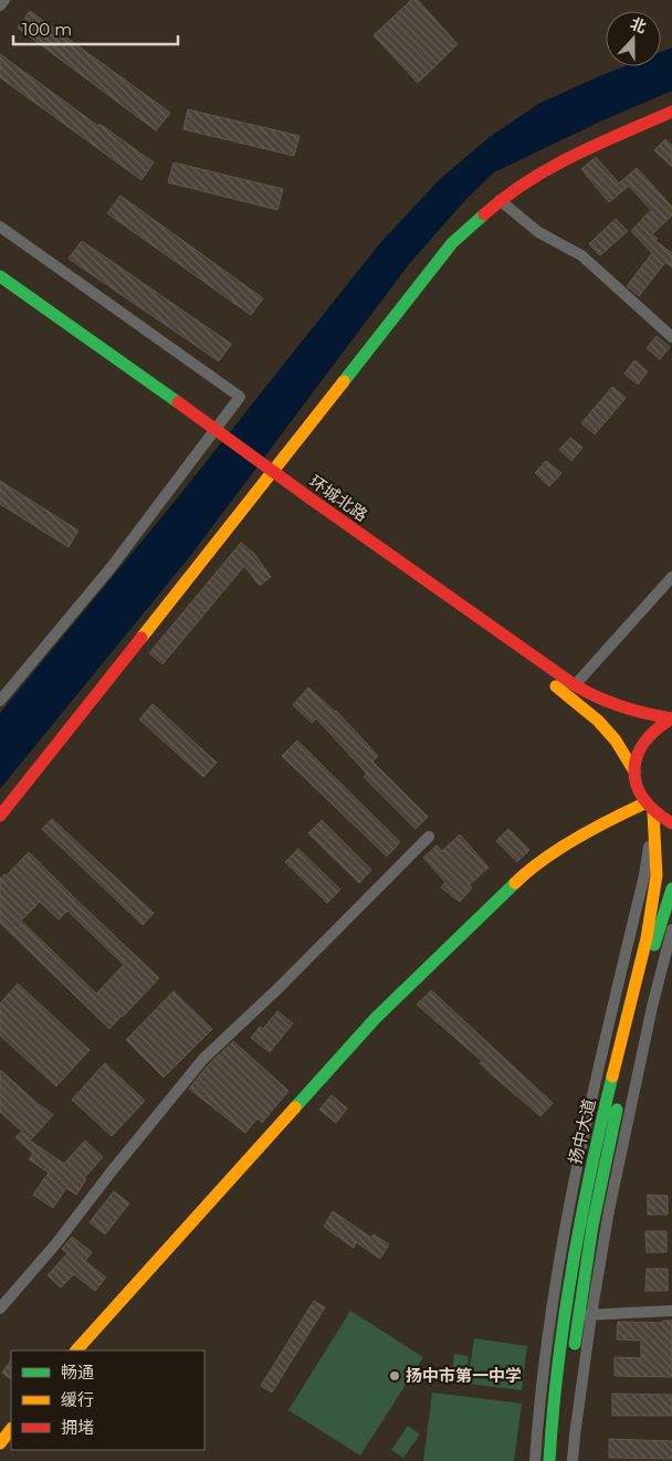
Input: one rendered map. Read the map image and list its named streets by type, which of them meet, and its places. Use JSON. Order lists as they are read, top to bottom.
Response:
{
  "streets": {
    "main road": ["环城北路", "扬中大道"]
  },
  "crossings": [
    ["环城北路", "扬中大道"]
  ],
  "places": ["扬中市第一中学"],
  "legend": ["畅通", "缓行", "拥堵"],
  "scale_bar": "100 m",
  "north": "top"
}
